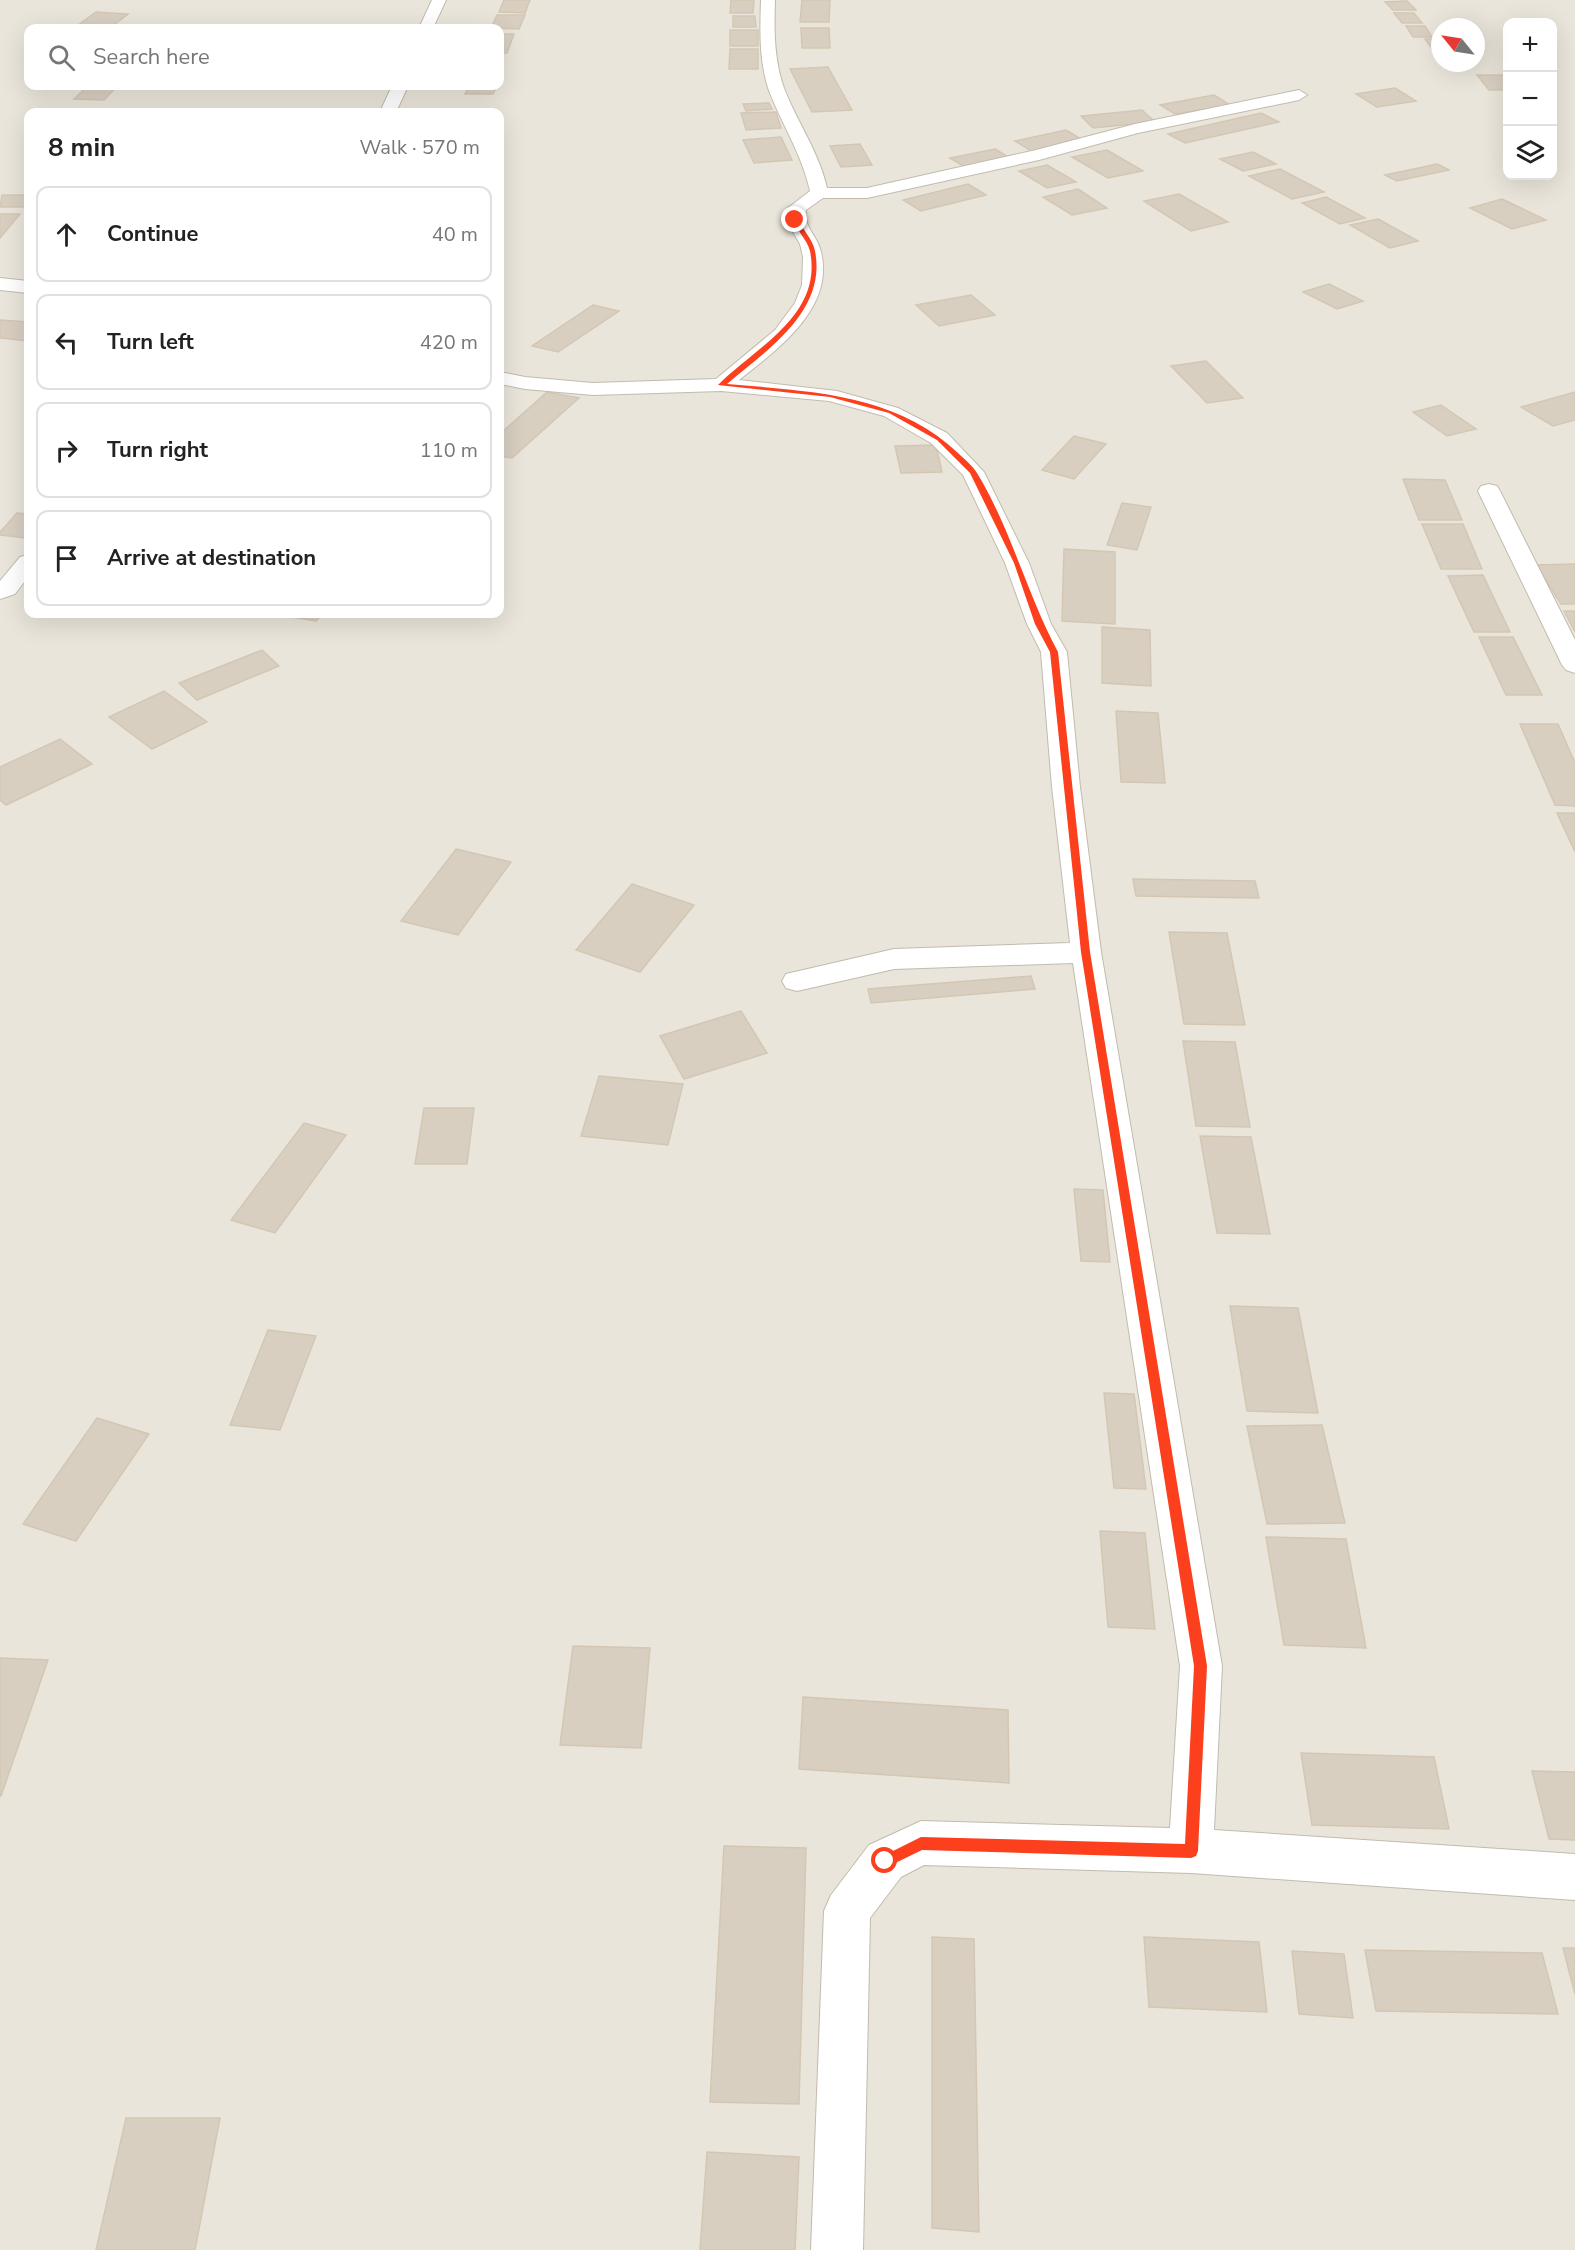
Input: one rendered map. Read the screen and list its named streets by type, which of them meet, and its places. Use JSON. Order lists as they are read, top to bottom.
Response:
{
  "north": "top left",
  "page": {
    "map_buttons": ["+", "−"],
    "search": "Search here",
    "heading": ["8 min", "Walk · 570 m"],
    "list": [
      ["Continue", "40 m"],
      ["Turn left", "420 m"],
      ["Turn right", "110 m"],
      "Arrive at destination"
    ]
  }
}
